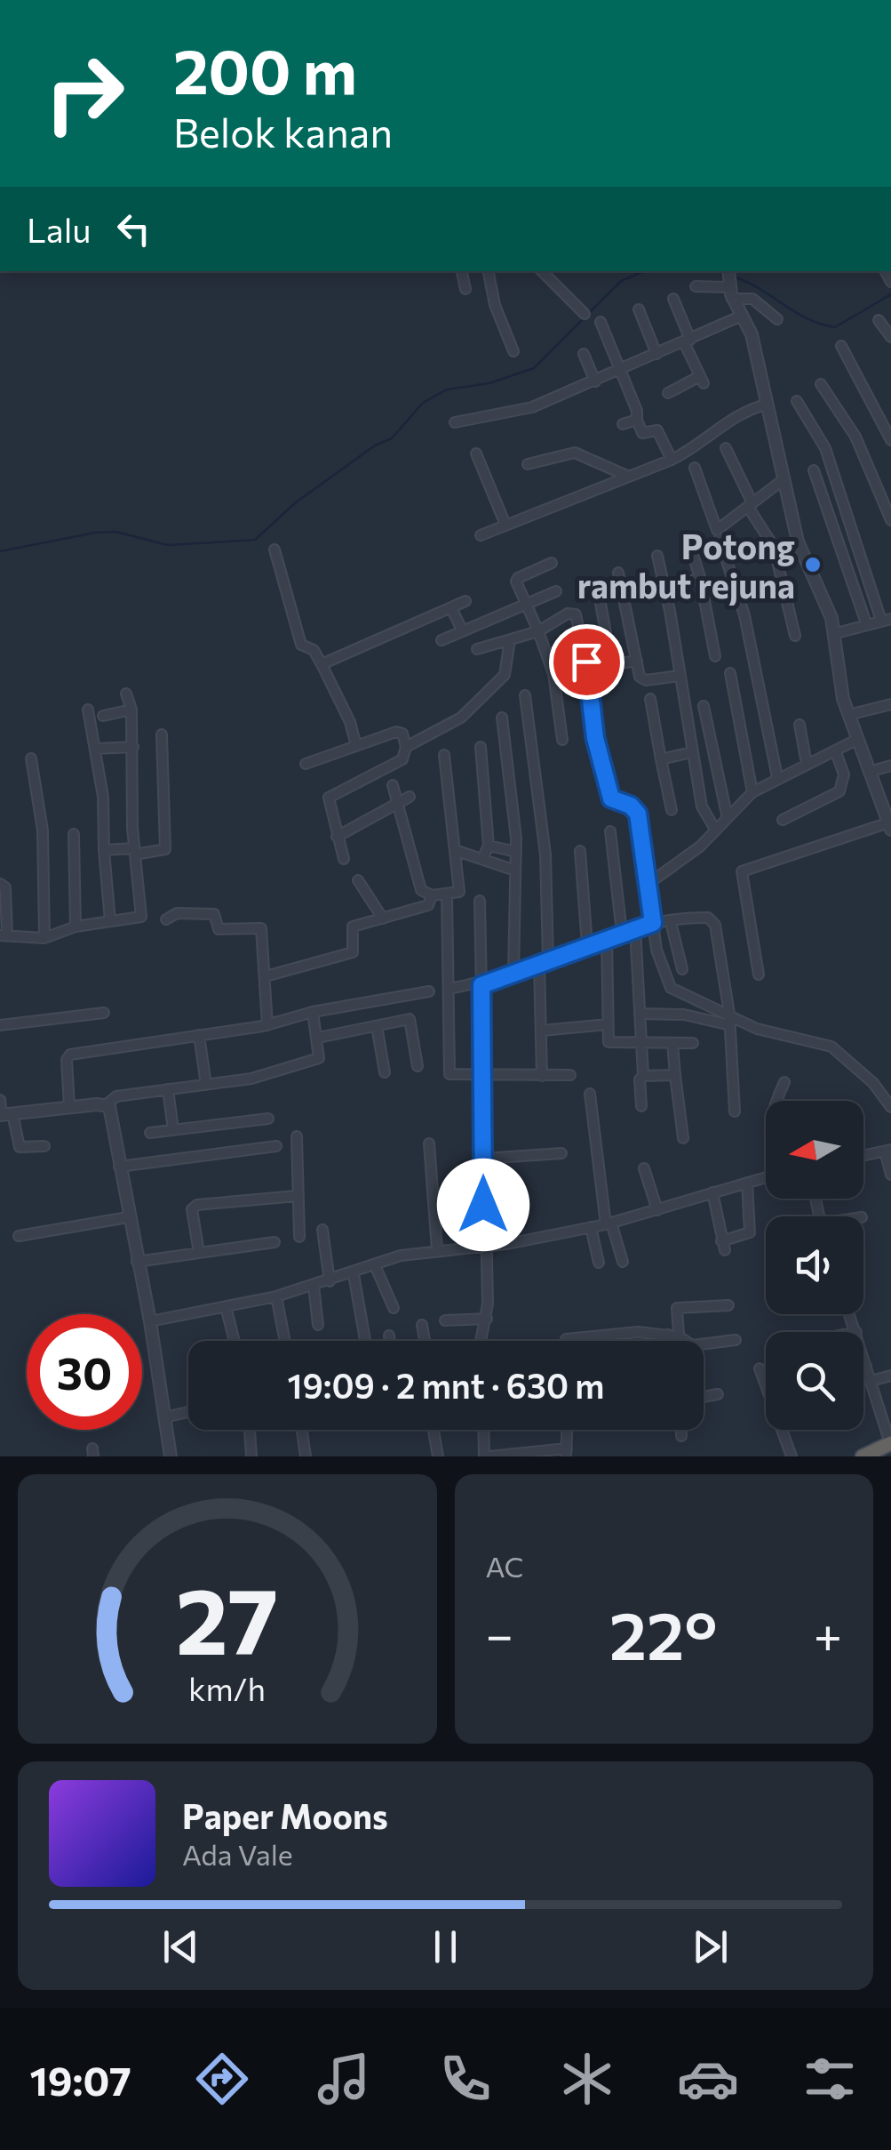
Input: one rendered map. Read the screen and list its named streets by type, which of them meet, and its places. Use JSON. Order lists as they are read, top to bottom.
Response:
{
  "places": ["Potong rambut rejuna"],
  "north": "left",
  "page": {
    "turn": ["200 m", "Belok kanan"],
    "then": "Lalu",
    "limit": "30",
    "trip": "19:09 · 2 mnt · 630 m",
    "tile": "AC",
    "heat": ["−", "22°", "+"],
    "song": ["Paper Moons", "Ada Vale"],
    "tabs": "19:07",
    "gauge": ["27", "km/h"]
  }
}
